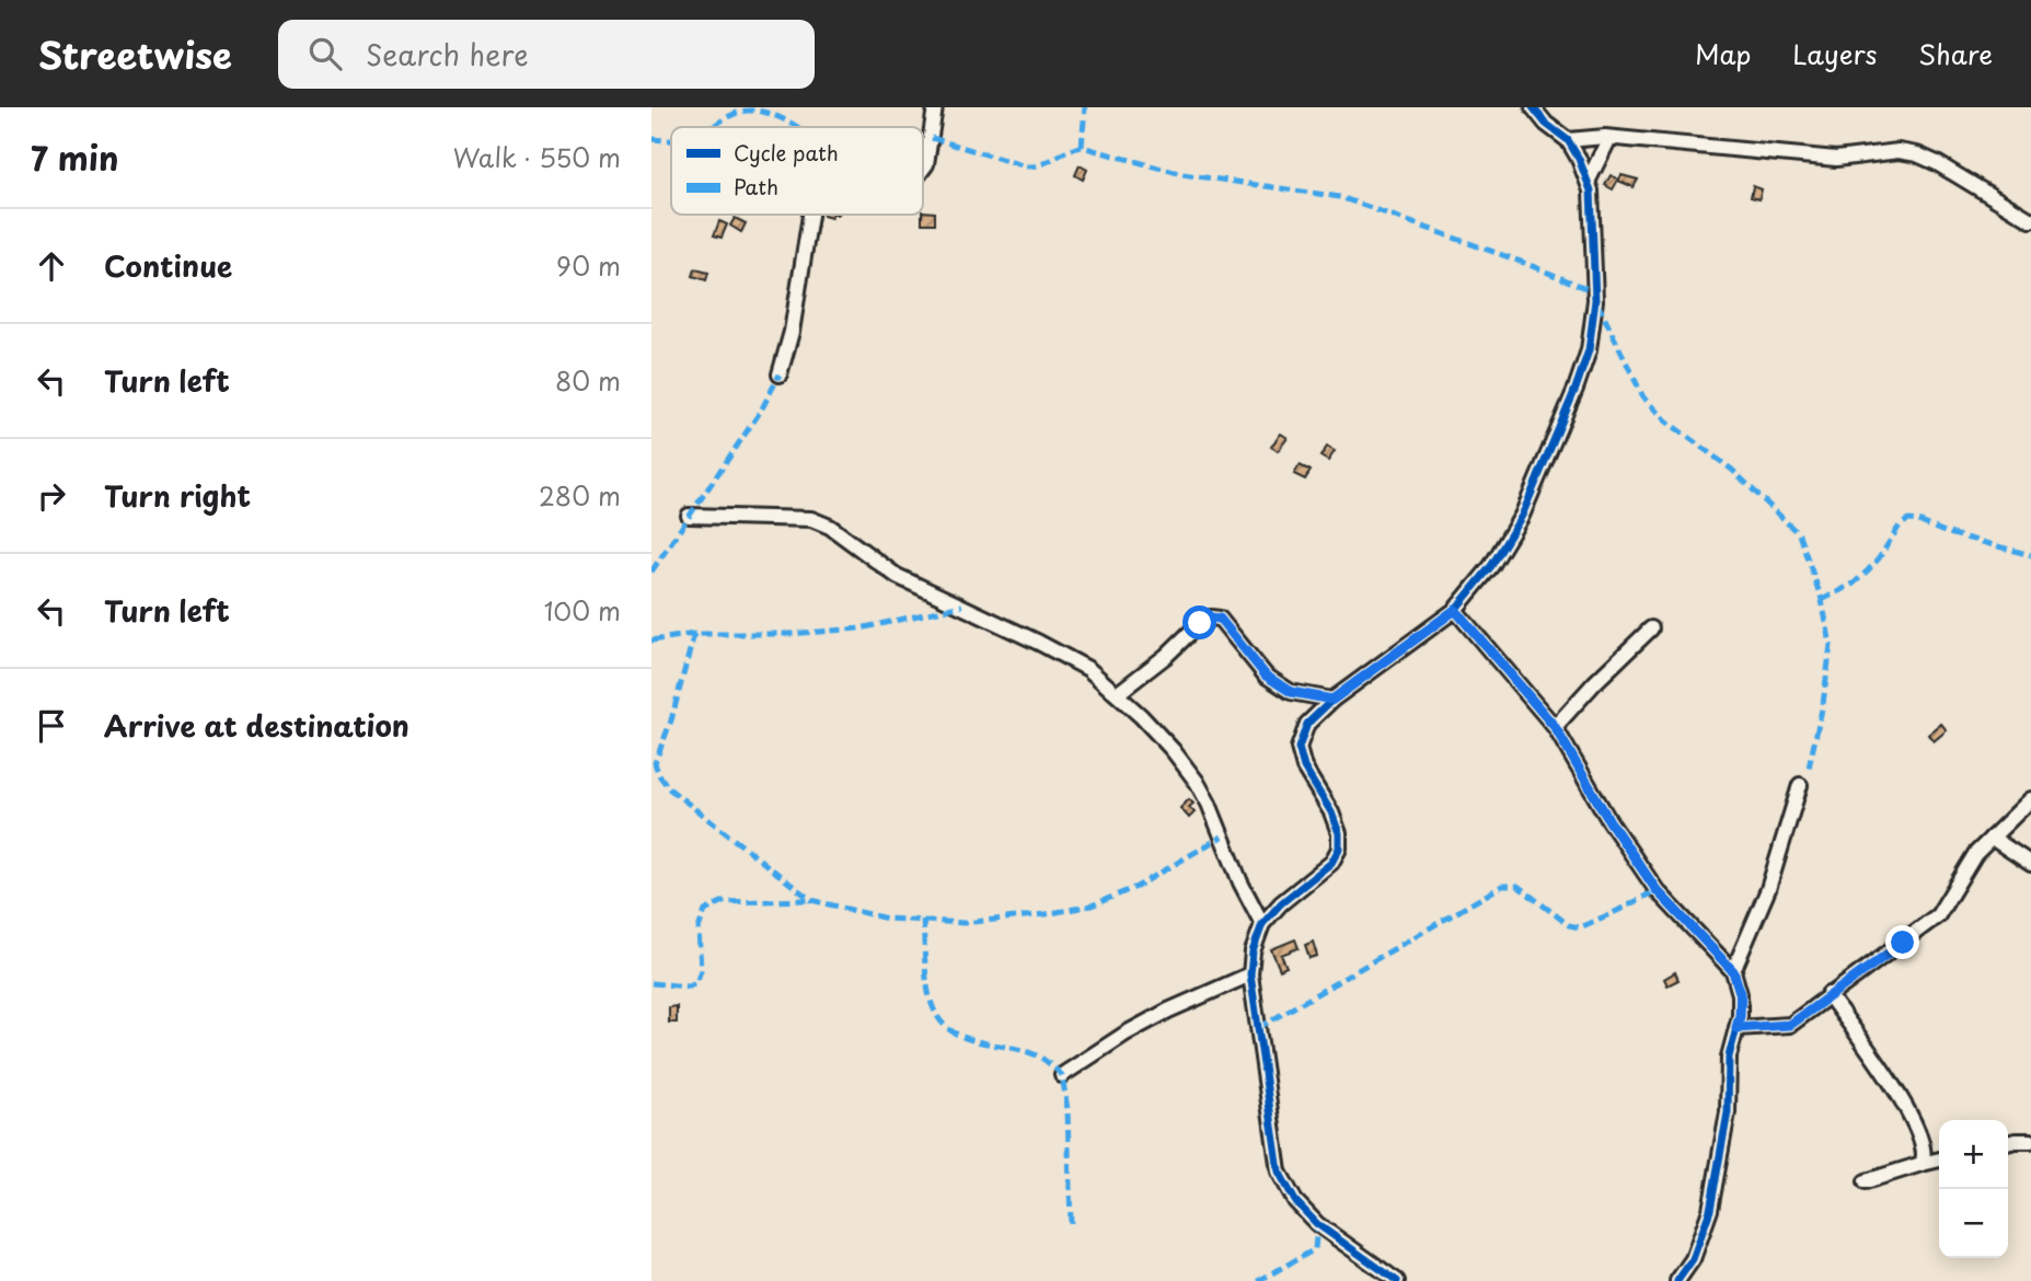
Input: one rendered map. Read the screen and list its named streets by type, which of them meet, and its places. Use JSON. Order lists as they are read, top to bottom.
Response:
{
  "legend": ["Cycle path", "Path"],
  "page": {
    "header": "Streetwise",
    "search": "Search here",
    "nav": ["Map", "Layers", "Share"],
    "heading": ["7 min", "Walk · 550 m"],
    "list": [
      ["Continue", "90 m"],
      ["Turn left", "80 m"],
      ["Turn right", "280 m"],
      ["Turn left", "100 m"],
      "Arrive at destination"
    ],
    "map_buttons": ["+", "−"]
  }
}
